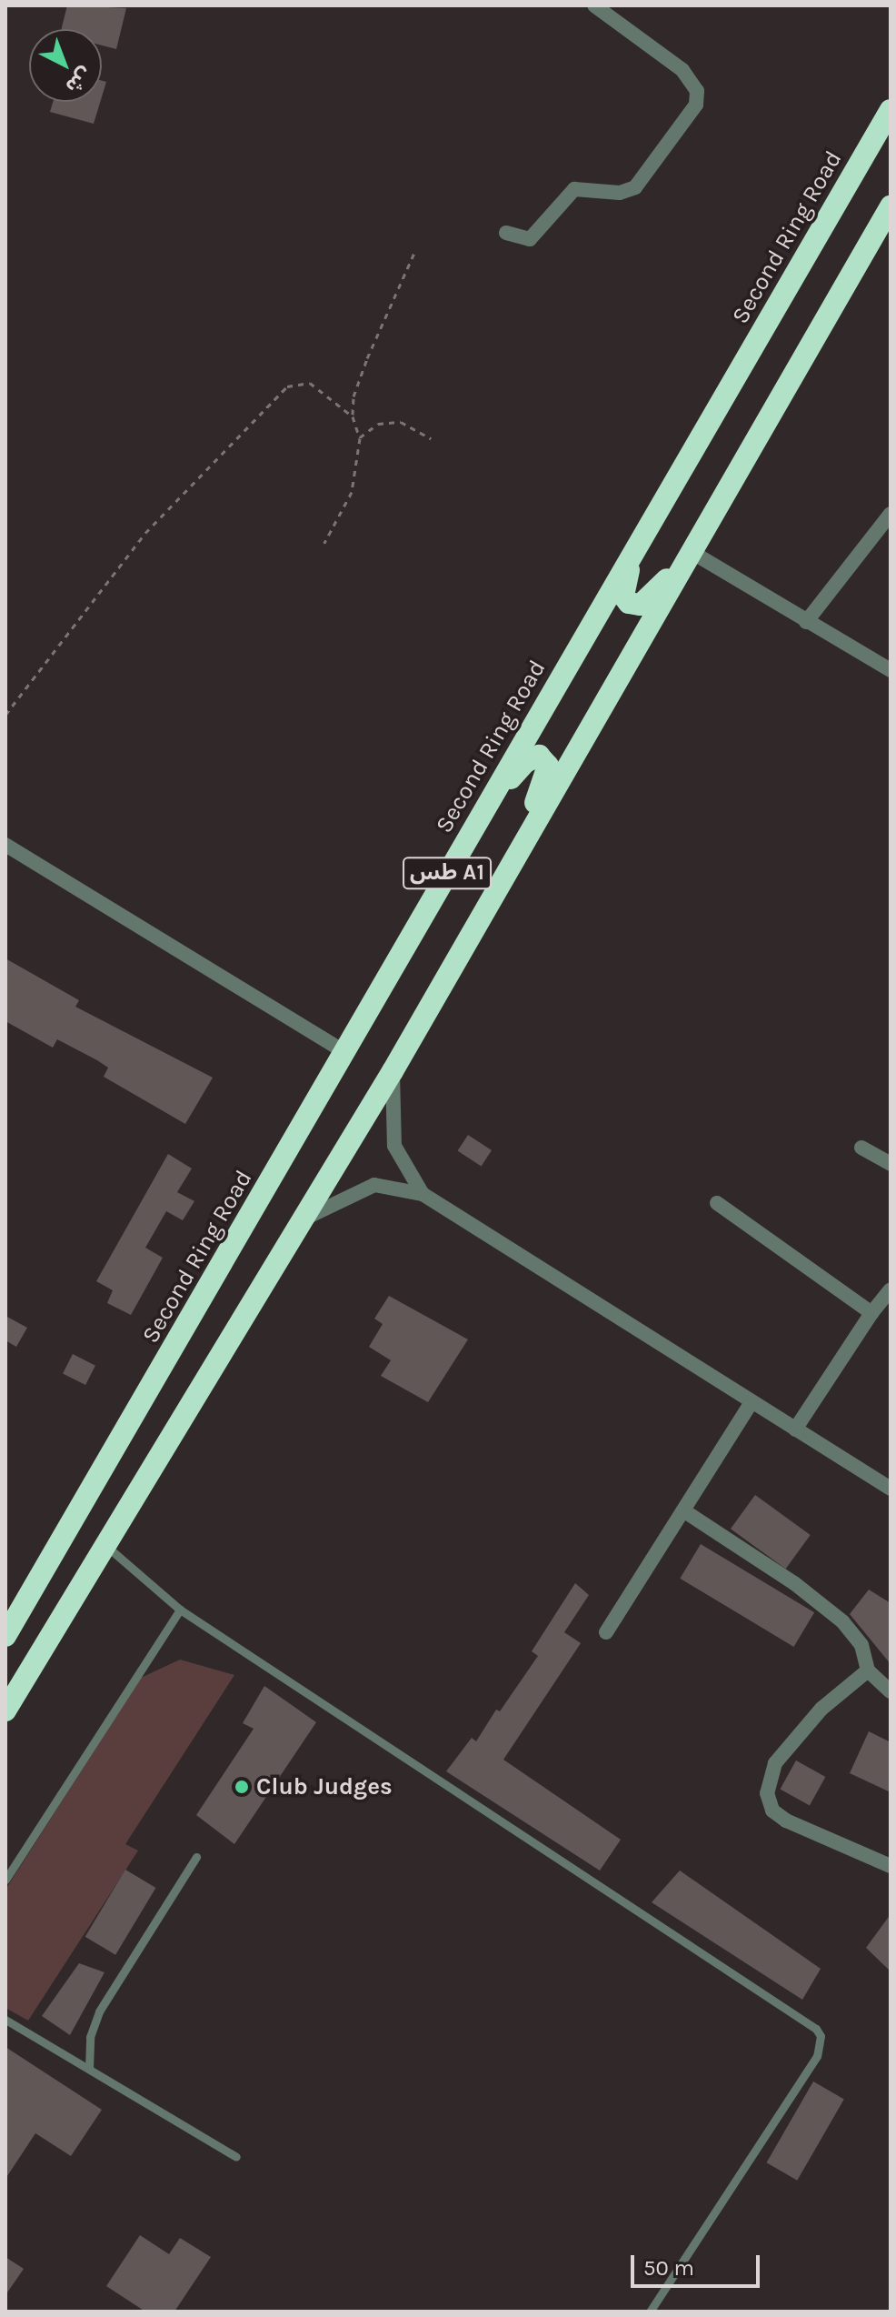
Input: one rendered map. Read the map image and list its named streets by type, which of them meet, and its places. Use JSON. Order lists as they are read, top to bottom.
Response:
{
  "streets": {
    "highway": ["Second Ring Road", "طس A1"]
  },
  "places": ["Club Judges"],
  "scale_bar": "50 m",
  "north": "bottom right"
}
